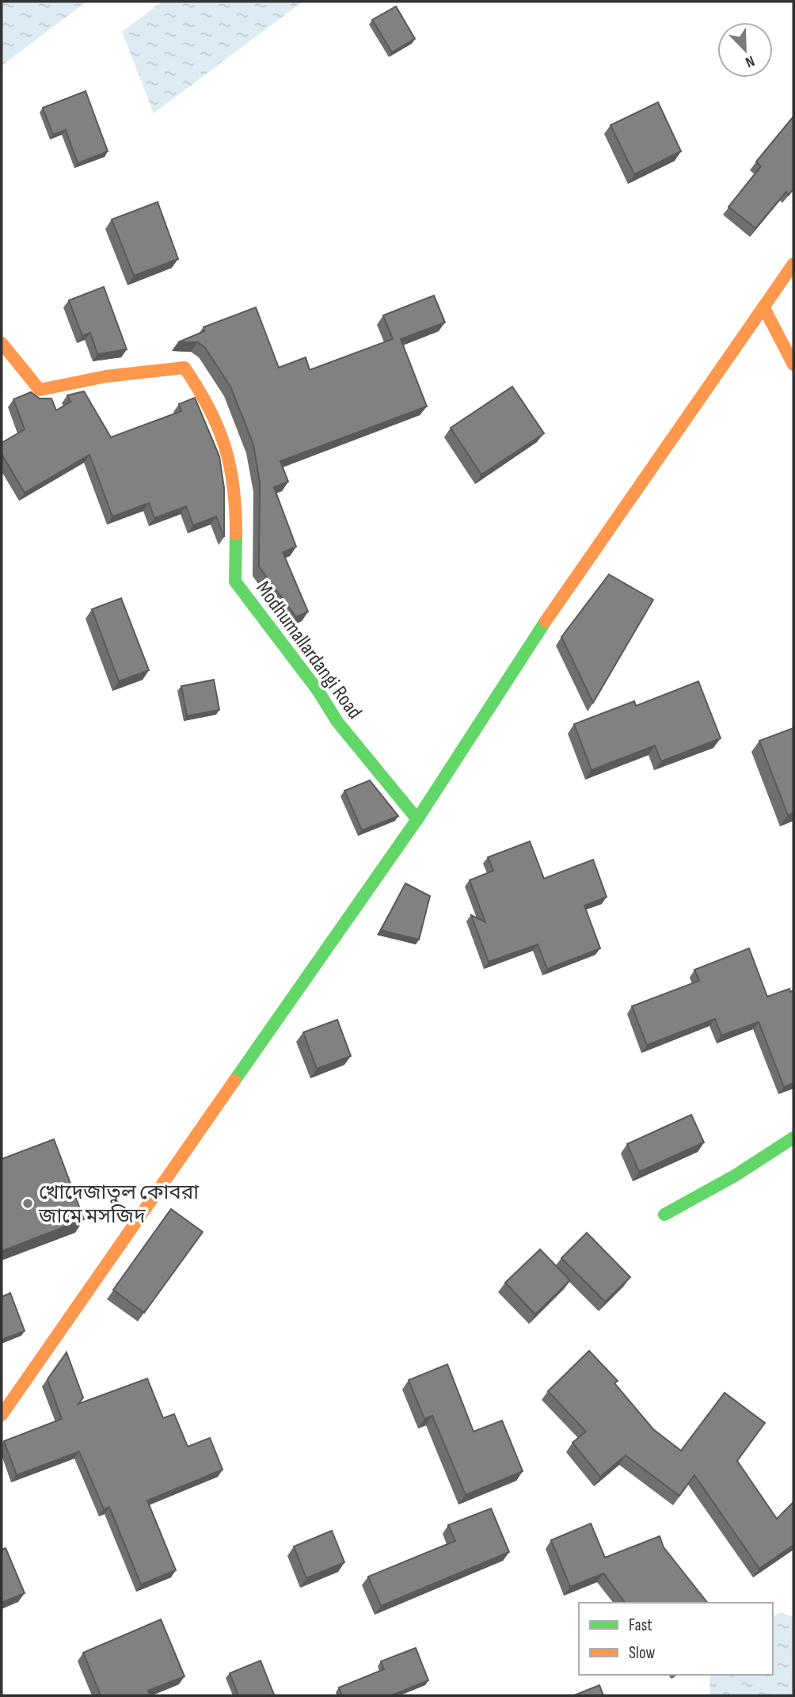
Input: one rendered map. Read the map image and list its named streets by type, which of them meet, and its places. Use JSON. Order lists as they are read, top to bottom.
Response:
{
  "streets": {
    "street": ["Modhumallardangi Road"]
  },
  "places": ["খোদেজাতুল কোবরা জামে মসজিদ"],
  "legend": ["Fast", "Slow"],
  "north": "bottom right"
}
